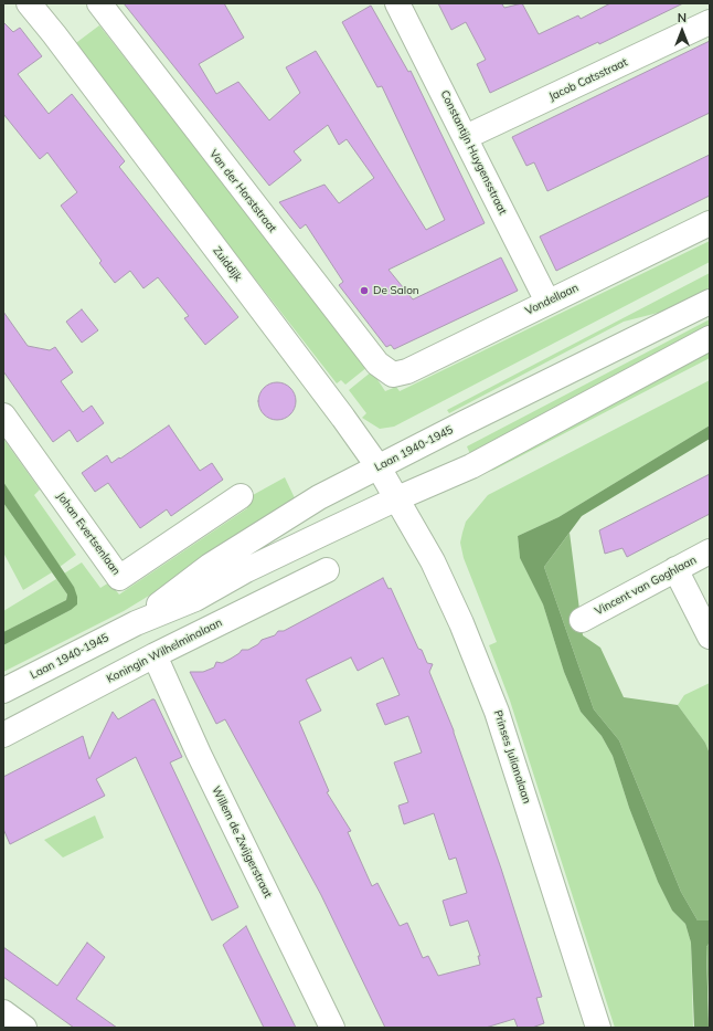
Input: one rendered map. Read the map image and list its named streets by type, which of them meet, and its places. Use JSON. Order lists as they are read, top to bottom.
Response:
{
  "streets": {
    "street": [
      "Jacob Catsstraat",
      "Constantijn Huygensstraat",
      "Van der Horststraat",
      "Zuiddijk",
      "Vondellaan",
      "Laan 1940-1945",
      "Johan Evertsenlaan",
      "Vincent van Goghlaan",
      "Koningin Wilhelminalaan",
      "Prinses Julianalaan",
      "Willem de Zwijgerstraat"
    ]
  },
  "crossings": [
    ["Jacob Catsstraat", "Constantijn Huygensstraat"],
    ["Constantijn Huygensstraat", "Vondellaan"],
    ["Van der Horststraat", "Vondellaan"],
    ["Zuiddijk", "Laan 1940-1945"],
    ["Zuiddijk", "Prinses Julianalaan"],
    ["Laan 1940-1945", "Prinses Julianalaan"],
    ["Koningin Wilhelminalaan", "Willem de Zwijgerstraat"]
  ],
  "places": ["De Salon"],
  "north": "top"
}
